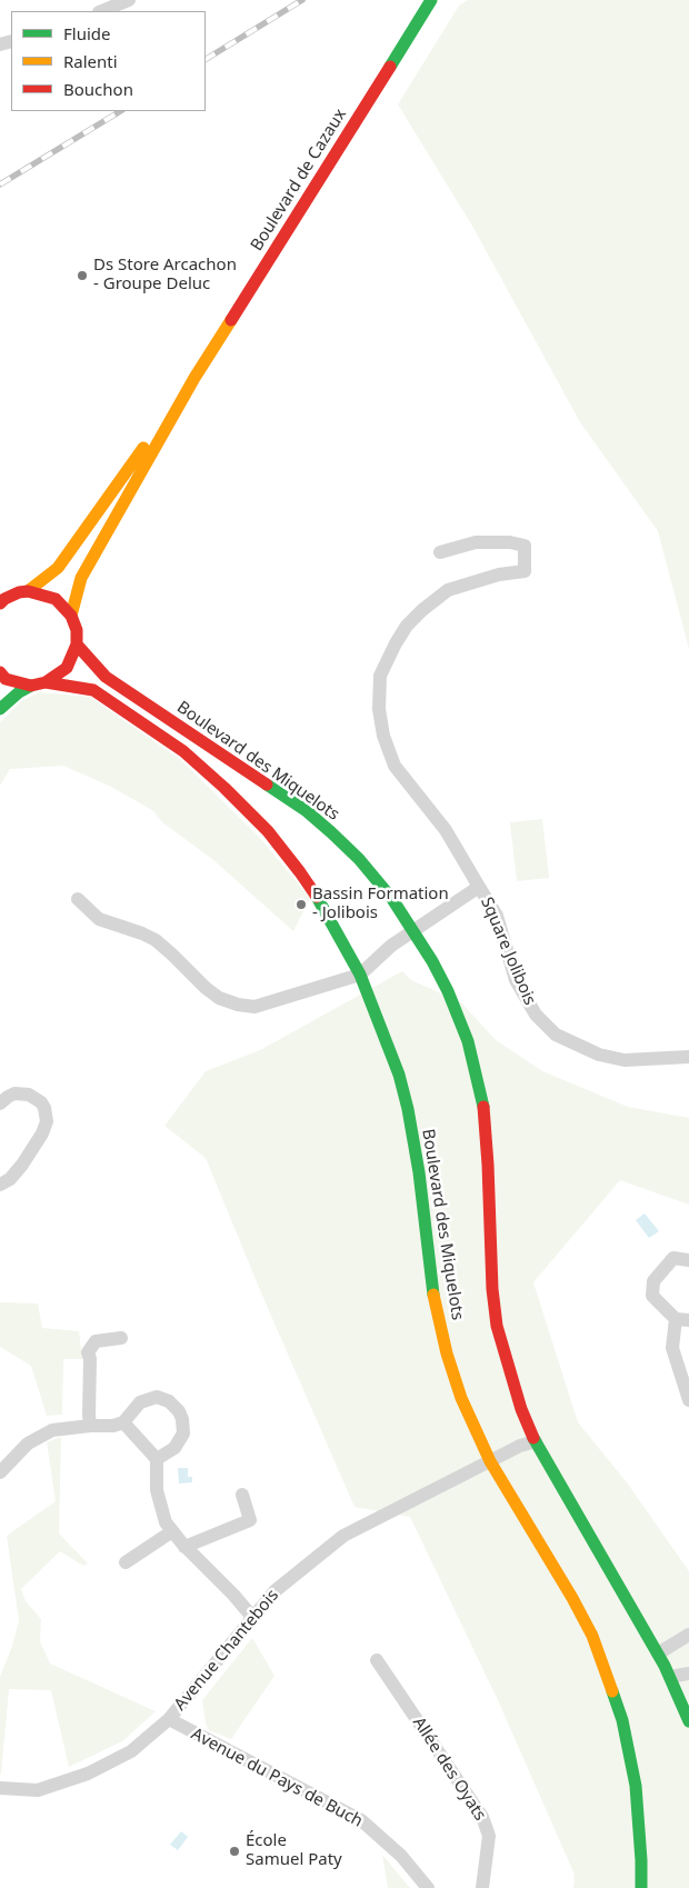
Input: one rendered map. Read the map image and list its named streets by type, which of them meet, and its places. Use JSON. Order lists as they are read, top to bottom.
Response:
{
  "streets": {
    "main road": ["Boulevard de Cazaux", "Boulevard des Miquelots"],
    "street": [
      "Square Jolibois",
      "Avenue Chantebois",
      "Allée des Oyats",
      "Avenue du Pays de Buch"
    ]
  },
  "crossings": [
    ["Boulevard des Miquelots", "Square Jolibois"],
    ["Boulevard des Miquelots", "Avenue Chantebois"],
    ["Avenue Chantebois", "Avenue du Pays de Buch"]
  ],
  "places": ["Ds Store Arcachon - Groupe Deluc", "Bassin Formation - Jolibois", "École Samuel Paty"],
  "legend": ["Fluide", "Ralenti", "Bouchon"]
}
